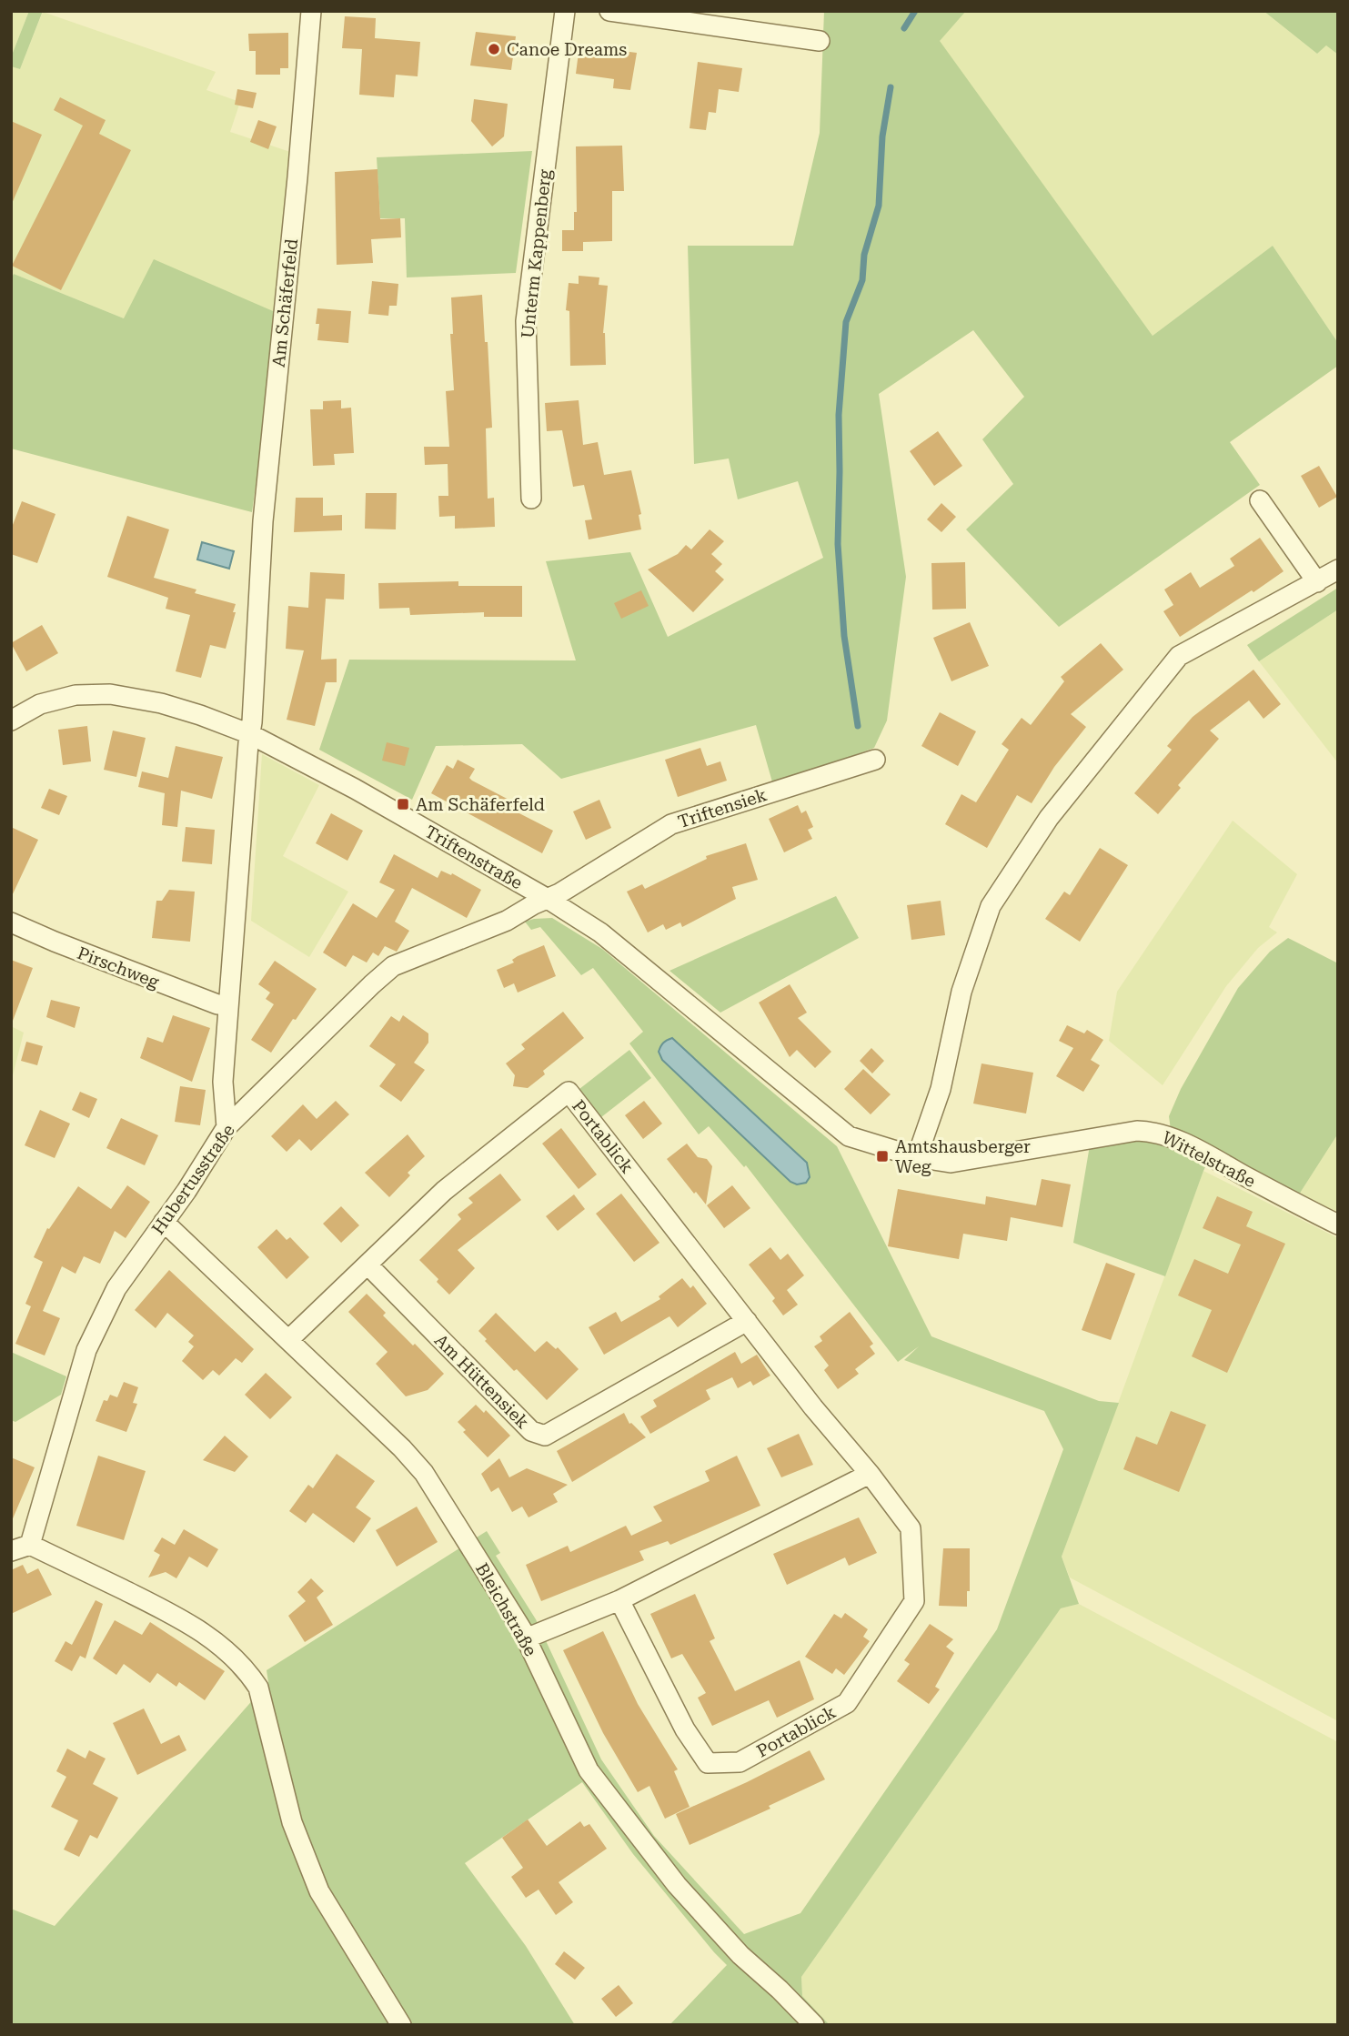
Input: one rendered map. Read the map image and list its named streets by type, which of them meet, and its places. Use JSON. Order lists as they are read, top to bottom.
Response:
{
  "streets": {
    "street": [
      "Unterm Kappenberg",
      "Am Schäferfeld",
      "Triftensiek",
      "Triftenstraße",
      "Pirschweg",
      "Portablick",
      "Wittelstraße",
      "Hubertusstraße",
      "Am Hüttensiek",
      "Bleichstraße"
    ]
  },
  "crossings": [
    ["Am Schäferfeld", "Triftenstraße"],
    ["Am Schäferfeld", "Pirschweg"],
    ["Am Schäferfeld", "Hubertusstraße"],
    ["Triftensiek", "Triftenstraße"],
    ["Triftensiek", "Hubertusstraße"],
    ["Triftenstraße", "Wittelstraße"],
    ["Triftenstraße", "Hubertusstraße"],
    ["Portablick", "Am Hüttensiek"],
    ["Portablick", "Bleichstraße"],
    ["Hubertusstraße", "Bleichstraße"]
  ],
  "places": {
    "other": ["Canoe Dreams"],
    "transit": ["Am Schäferfeld", "Amtshausberger Weg"]
  }
}
